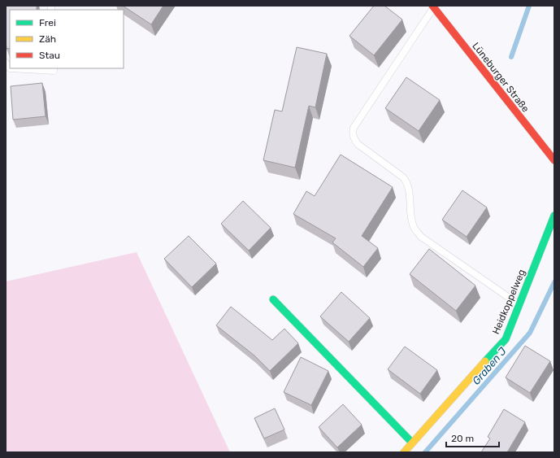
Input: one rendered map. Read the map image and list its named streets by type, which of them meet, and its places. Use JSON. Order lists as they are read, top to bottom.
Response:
{
  "streets": {
    "street": ["Lüneburger Straße", "Heidkoppelweg"]
  },
  "water": ["Graben J"],
  "legend": ["Frei", "Zäh", "Stau"],
  "scale_bar": "20 m"
}
